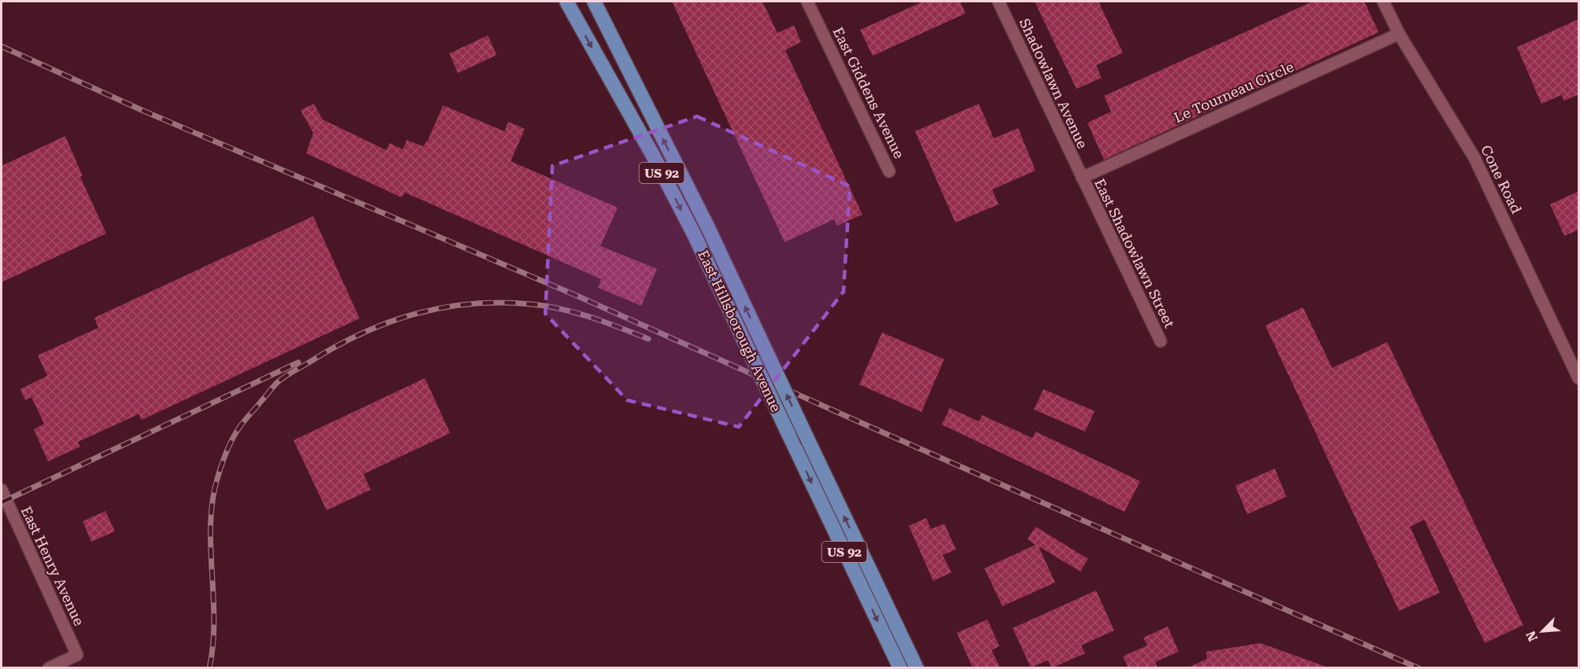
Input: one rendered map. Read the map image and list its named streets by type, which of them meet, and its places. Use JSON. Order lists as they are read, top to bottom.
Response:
{
  "streets": {
    "main road": ["US 92", "East Hillsborough Avenue"],
    "street": [
      "Shadowlawn Avenue",
      "Le Tourneau Circle",
      "East Giddens Avenue",
      "Cone Road",
      "East Shadowlawn Street",
      "East Henry Avenue"
    ]
  },
  "crossings": [
    ["Shadowlawn Avenue", "Le Tourneau Circle"],
    ["Shadowlawn Avenue", "East Shadowlawn Street"],
    ["Le Tourneau Circle", "Cone Road"],
    ["Le Tourneau Circle", "East Shadowlawn Street"]
  ],
  "north": "bottom left"
}
